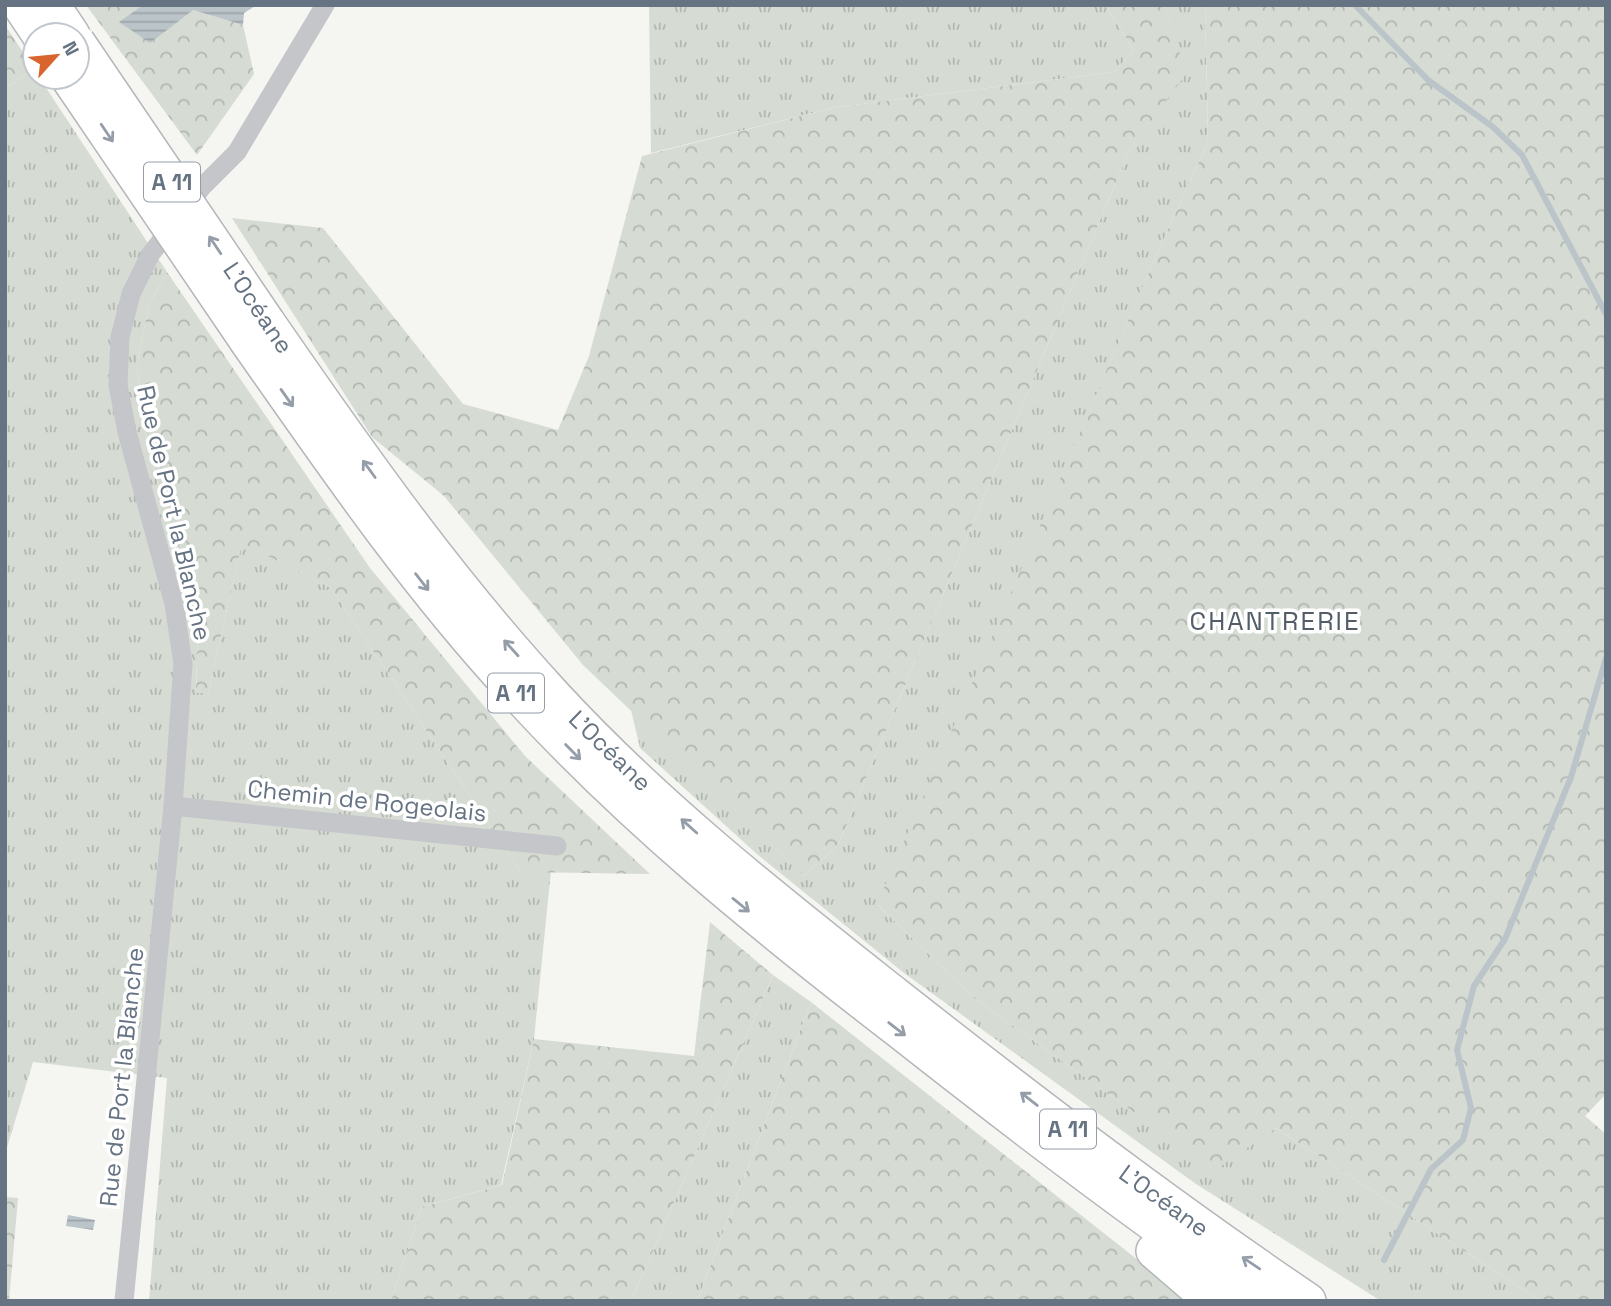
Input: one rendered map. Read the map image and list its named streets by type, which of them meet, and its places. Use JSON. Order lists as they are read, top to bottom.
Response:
{
  "streets": {
    "highway": ["A 11", "L’Océane"],
    "street": ["Rue de Port la Blanche", "Chemin de Rogeolais"]
  },
  "crossings": [
    ["Rue de Port la Blanche", "Chemin de Rogeolais"]
  ],
  "districts": ["CHANTRERIE"],
  "north": "top right"
}
